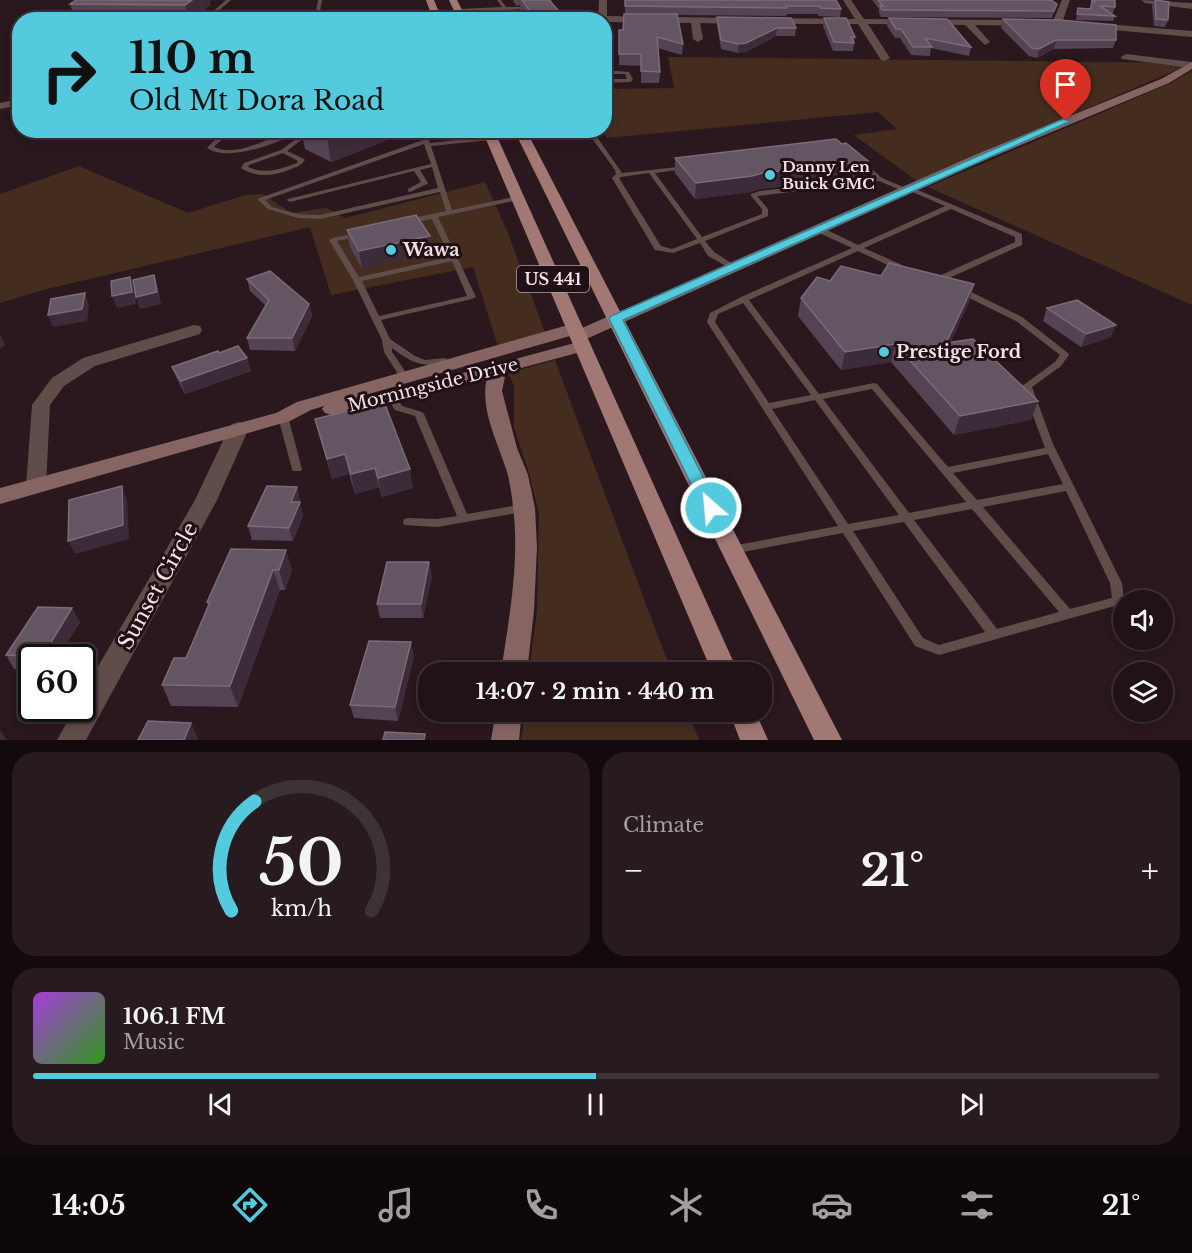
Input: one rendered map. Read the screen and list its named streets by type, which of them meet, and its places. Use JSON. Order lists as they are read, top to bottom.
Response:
{
  "streets": {
    "main road": ["US 441"],
    "street": ["Morningside Drive", "Sunset Circle"]
  },
  "crossings": [
    ["US 441", "Morningside Drive"],
    ["Morningside Drive", "Sunset Circle"]
  ],
  "places": ["Danny Len Buick GMC", "Wawa", "Prestige Ford"],
  "page": {
    "turn": ["110 m", "Old Mt Dora Road"],
    "limit": "60",
    "trip": "14:07 · 2 min · 440 m",
    "tile": "Climate",
    "heat": ["−", "21°", "+"],
    "song": ["106.1 FM", "Music"],
    "tabs": ["14:05", "21°"],
    "gauge": ["50", "km/h"]
  }
}
